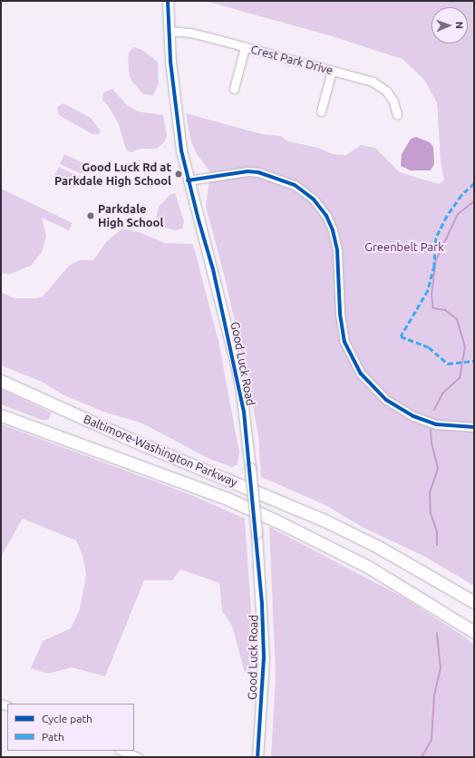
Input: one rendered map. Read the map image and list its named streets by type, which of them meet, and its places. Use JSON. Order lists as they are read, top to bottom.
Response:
{
  "streets": {
    "highway": ["Baltimore-Washington Parkway"],
    "main road": ["Good Luck Road"],
    "street": ["Crest Park Drive"]
  },
  "crossings": [
    ["Crest Park Drive", "Good Luck Road"]
  ],
  "parks": ["Greenbelt Park"],
  "places": ["Good Luck Rd at Parkdale High School", "Parkdale High School"],
  "legend": ["Cycle path", "Path"],
  "north": "right"
}
